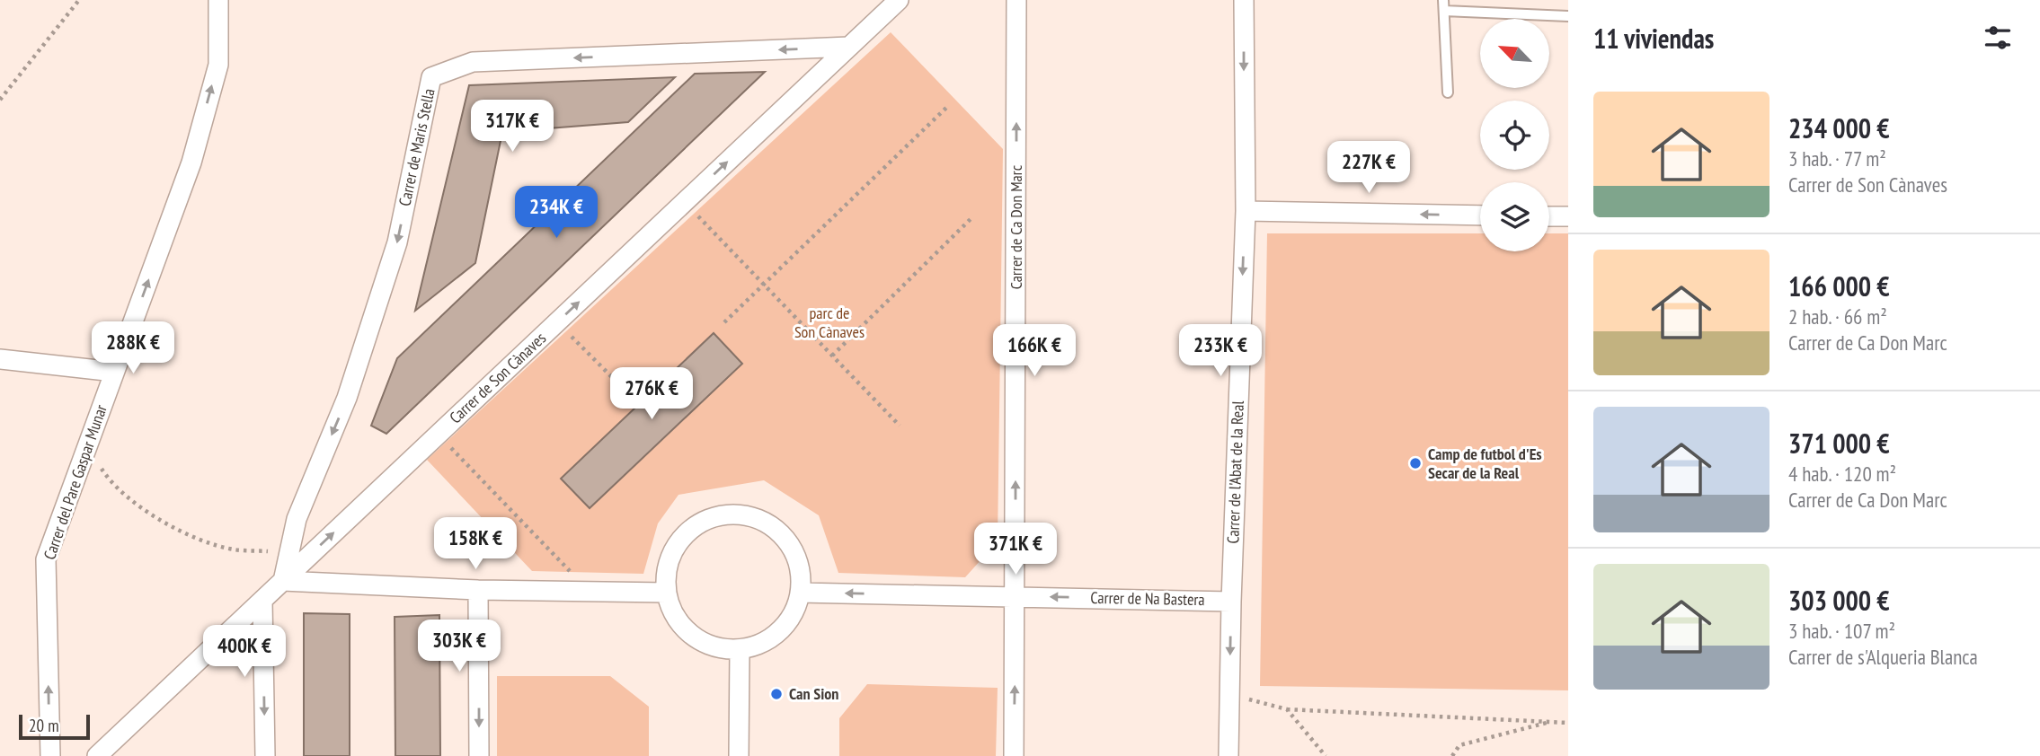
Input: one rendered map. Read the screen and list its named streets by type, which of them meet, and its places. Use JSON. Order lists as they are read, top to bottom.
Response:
{
  "streets": {
    "street": [
      "Carrer de Maris Stella",
      "Carrer de Ca Don Marc",
      "Carrer de Son Cànaves",
      "Carrer de l'Abat de la Real",
      "Carrer del Pare Gaspar Munar",
      "Carrer de Na Bastera"
    ]
  },
  "crossings": [
    ["Carrer de Maris Stella", "Carrer de Son Cànaves"],
    ["Carrer de Ca Don Marc", "Carrer de Na Bastera"],
    ["Carrer de l'Abat de la Real", "Carrer de Na Bastera"]
  ],
  "one_way": [
    "Carrer de Maris Stella",
    "Carrer de Ca Don Marc",
    "Carrer de Son Cànaves",
    "Carrer de l'Abat de la Real",
    "Carrer del Pare Gaspar Munar",
    "Carrer de Na Bastera"
  ],
  "parks": ["parc de Son Cànaves"],
  "places": ["Camp de futbol d'Es Secar de la Real", "Can Sion"],
  "scale_bar": "20 m",
  "north": "top left",
  "page": {
    "heading": "11 viviendas",
    "list": [
      {
        "name": "234 000 €",
        "note": "3 hab. · 77 m² · Carrer de Son Cànaves"
      },
      {
        "name": "166 000 €",
        "note": "2 hab. · 66 m² · Carrer de Ca Don Marc"
      },
      {
        "name": "371 000 €",
        "note": "4 hab. · 120 m² · Carrer de Ca Don Marc"
      },
      {
        "name": "303 000 €",
        "note": "3 hab. · 107 m² · Carrer de s'Alqueria Blanca"
      }
    ],
    "price": [
      "317K €",
      "227K €",
      "234K €",
      "288K €",
      "166K €",
      "233K €",
      "276K €",
      "158K €",
      "371K €",
      "303K €",
      "400K €"
    ],
    "scale": "20 m"
  }
}
